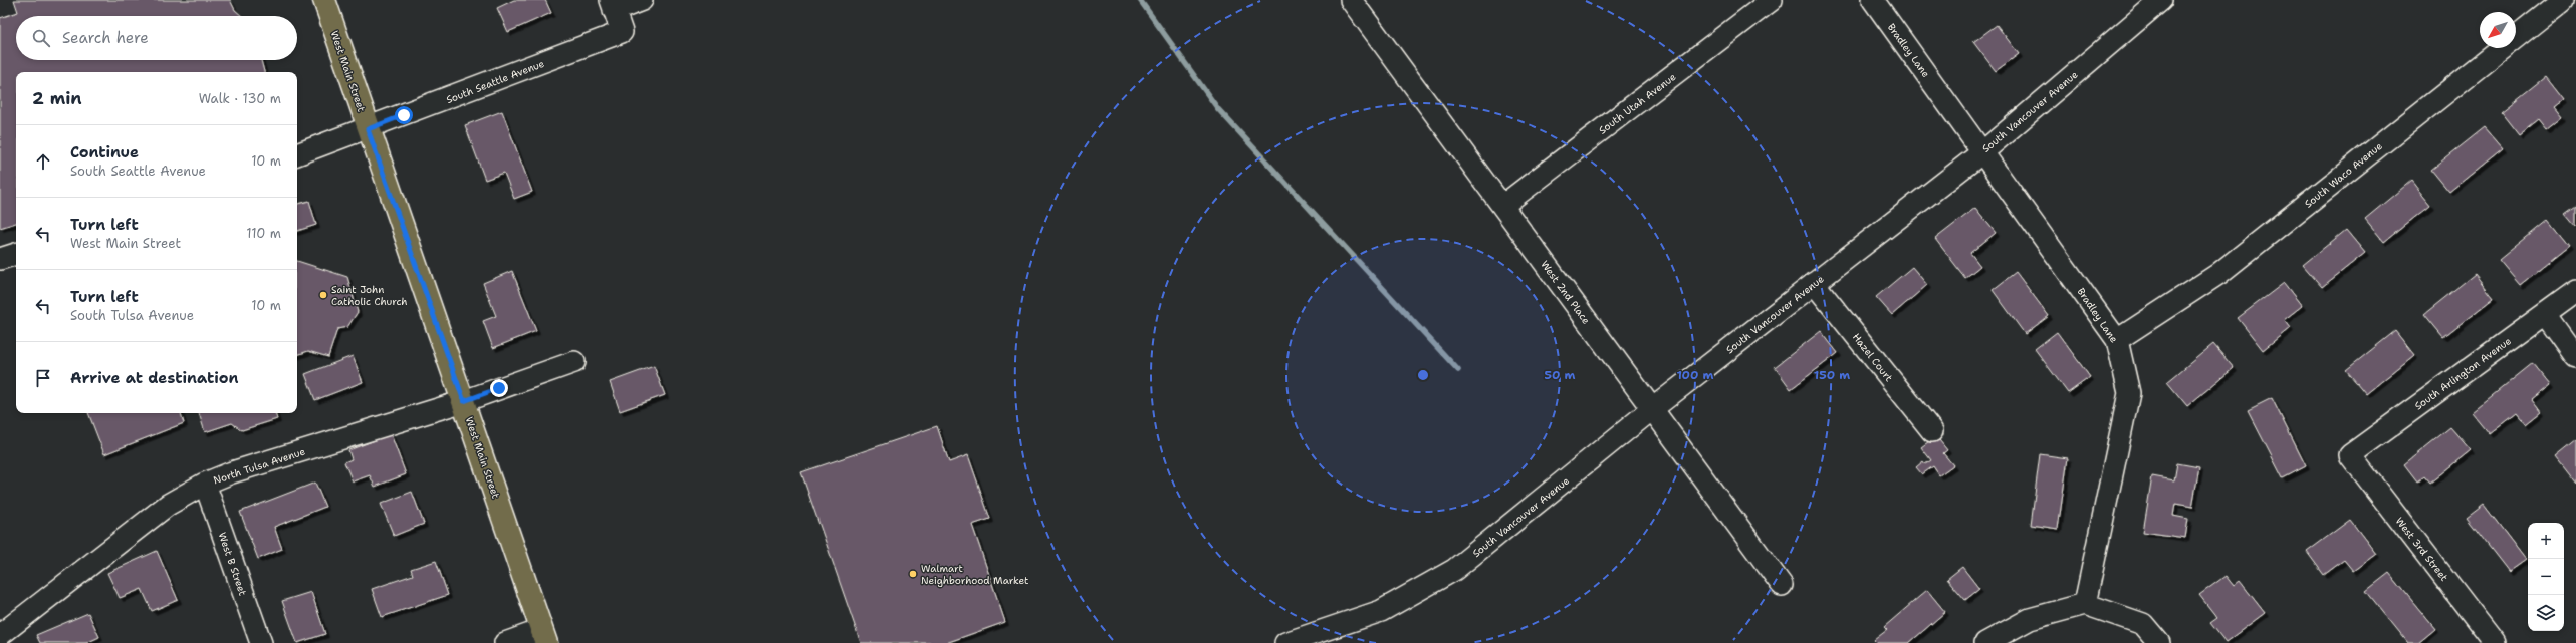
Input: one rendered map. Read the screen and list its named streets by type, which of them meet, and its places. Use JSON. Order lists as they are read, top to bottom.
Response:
{
  "streets": {
    "main road": ["West Main Street"],
    "street": [
      "Bradley Lane",
      "South Seattle Avenue",
      "South Utah Avenue",
      "South Vancouver Avenue",
      "South Waco Avenue",
      "West 2nd Place",
      "Hazel Court",
      "South Arlington Avenue",
      "North Tulsa Avenue",
      "West 3rd Street",
      "West B Street"
    ]
  },
  "crossings": [
    ["Bradley Lane", "South Vancouver Avenue"],
    ["Bradley Lane", "South Waco Avenue"],
    ["West Main Street", "South Seattle Avenue"],
    ["West Main Street", "North Tulsa Avenue"],
    ["South Utah Avenue", "West 2nd Place"],
    ["South Vancouver Avenue", "West 2nd Place"],
    ["South Vancouver Avenue", "Hazel Court"],
    ["South Arlington Avenue", "West 3rd Street"],
    ["North Tulsa Avenue", "West B Street"]
  ],
  "places": ["Saint John Catholic Church", "Walmart Neighborhood Market"],
  "north": "bottom left",
  "page": {
    "search": "Search here",
    "heading": ["2 min", "Walk · 130 m"],
    "list": [
      ["Continue", "South Seattle Avenue", "10 m"],
      ["Turn left", "West Main Street", "110 m"],
      ["Turn left", "South Tulsa Avenue", "10 m"],
      "Arrive at destination"
    ],
    "map_buttons": ["+", "−"]
  },
  "rings": ["50 m", "100 m", "150 m"]
}
